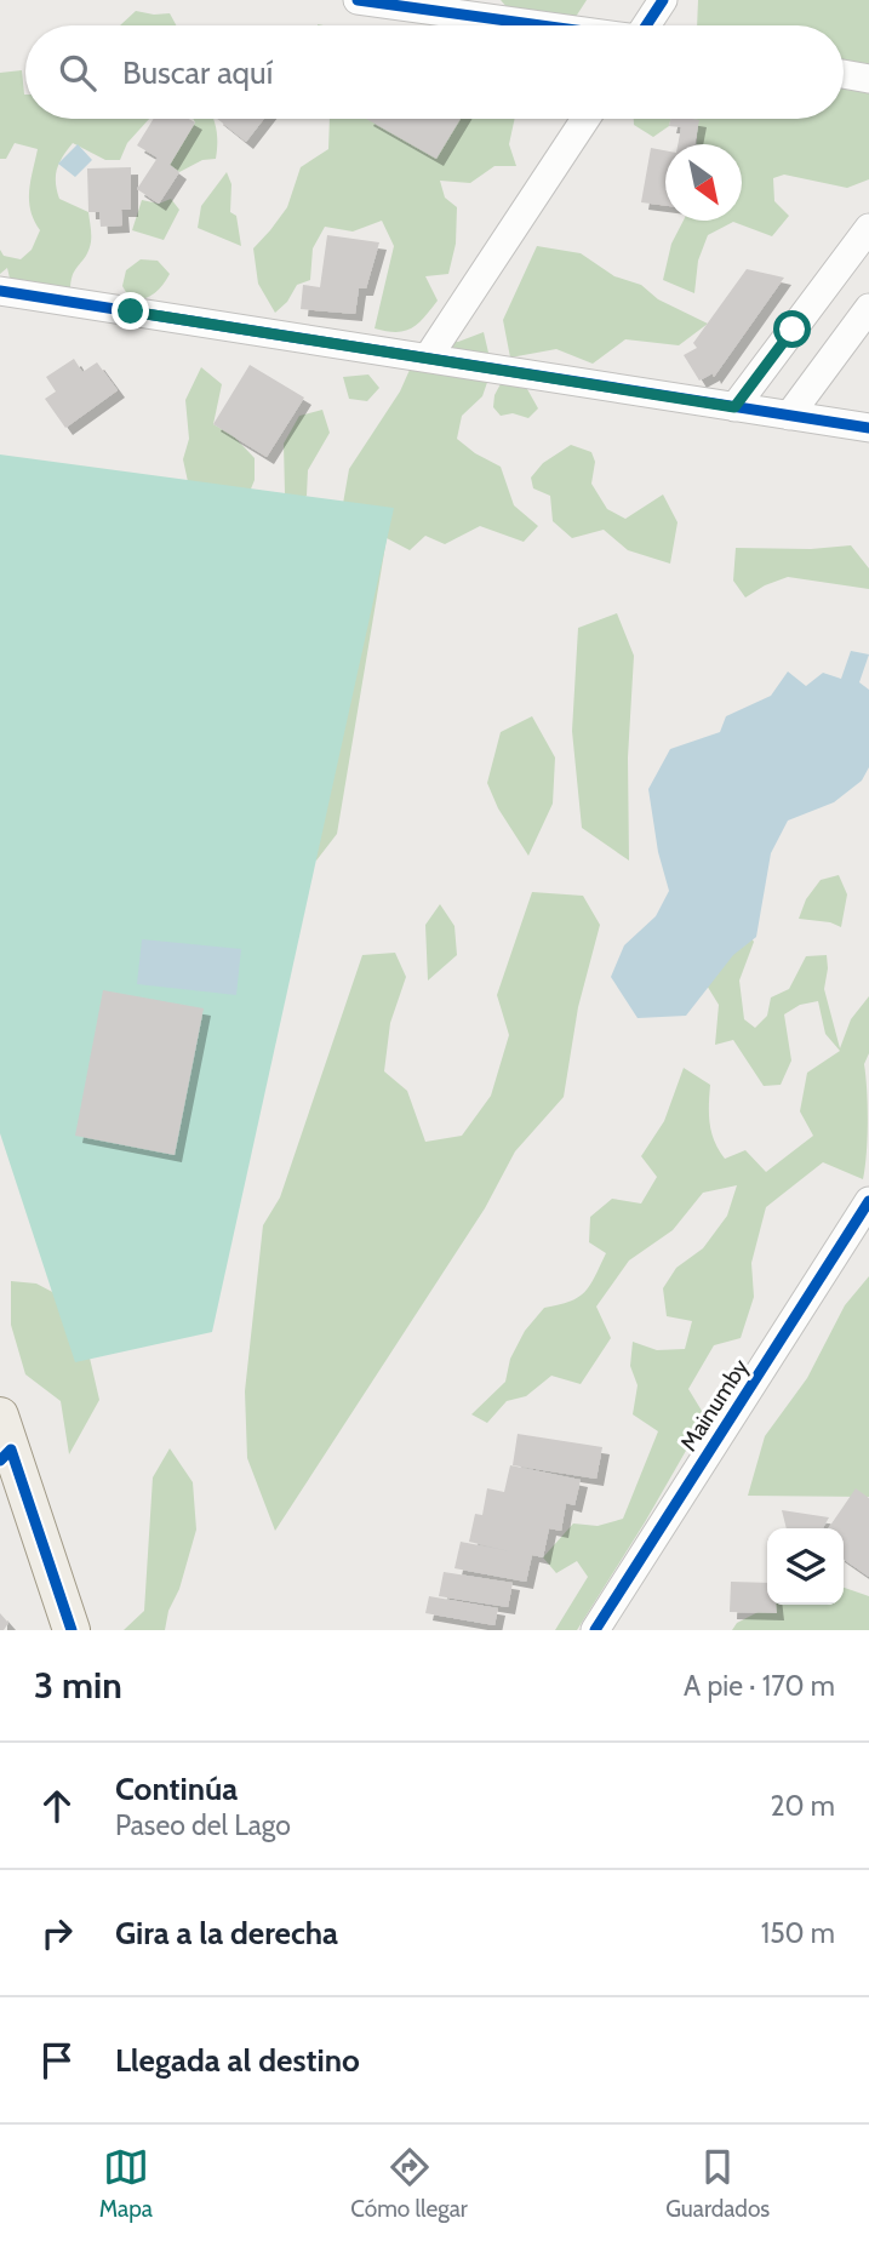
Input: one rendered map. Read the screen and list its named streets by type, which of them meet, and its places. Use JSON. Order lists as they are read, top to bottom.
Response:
{
  "streets": {
    "street": ["Mainumby"]
  },
  "north": "bottom right",
  "page": {
    "search": "Buscar aquí",
    "heading": ["3 min", "A pie · 170 m"],
    "list": [
      ["Continúa", "Paseo del Lago", "20 m"],
      ["Gira a la derecha", "150 m"],
      "Llegada al destino"
    ],
    "nav": ["Mapa", "Cómo llegar", "Guardados"]
  }
}
